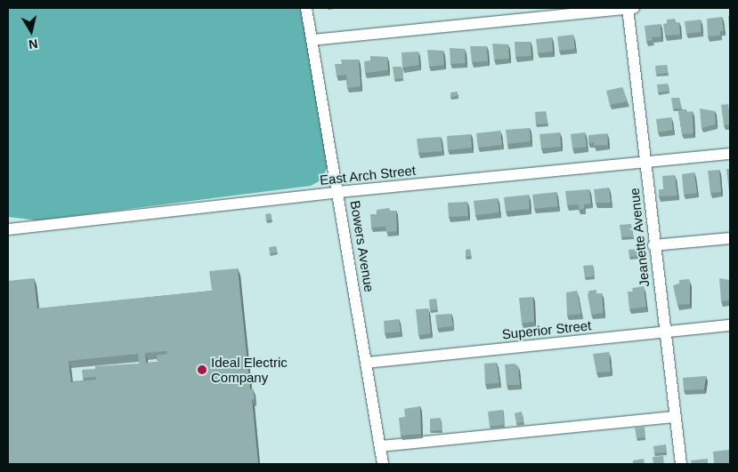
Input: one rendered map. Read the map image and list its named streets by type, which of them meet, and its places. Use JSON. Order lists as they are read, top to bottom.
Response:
{
  "streets": {
    "street": [
      "East Arch Street",
      "Jeanette Avenue",
      "Bowers Avenue",
      "Superior Street"
    ]
  },
  "crossings": [
    ["East Arch Street", "Jeanette Avenue"],
    ["East Arch Street", "Bowers Avenue"],
    ["Jeanette Avenue", "Superior Street"],
    ["Bowers Avenue", "Superior Street"]
  ],
  "places": ["Ideal Electric Company"],
  "north": "bottom"
}
